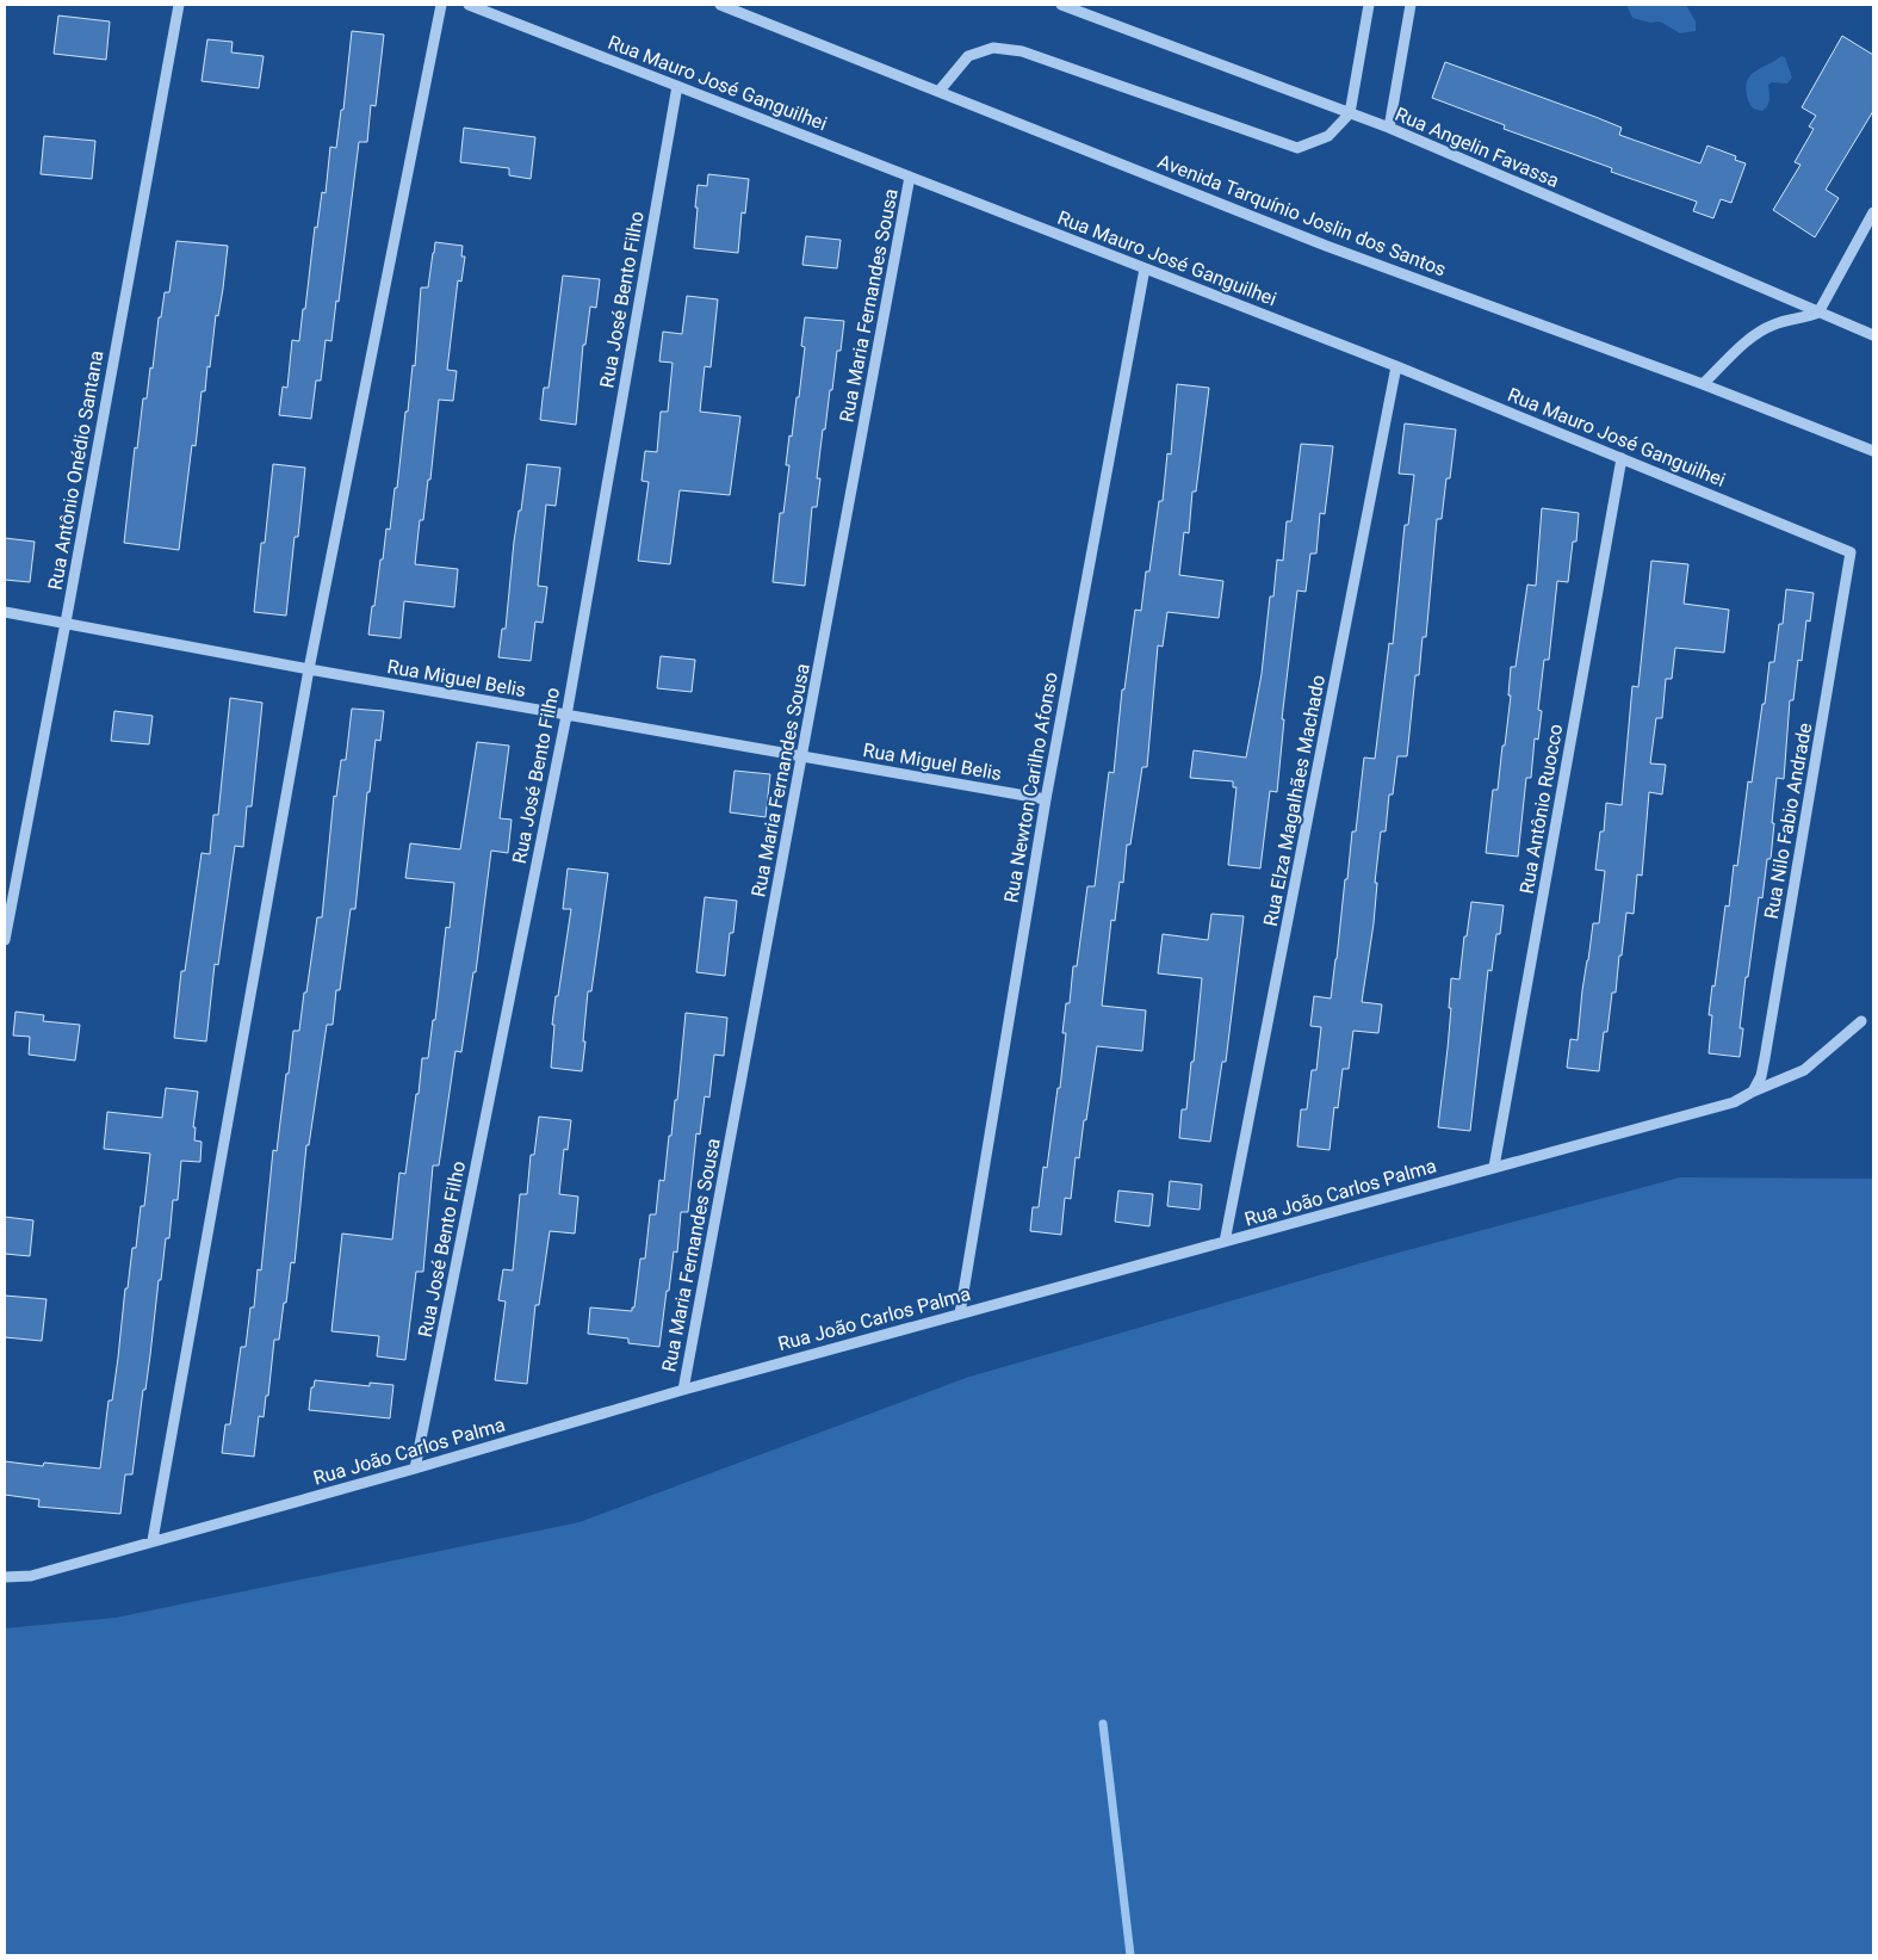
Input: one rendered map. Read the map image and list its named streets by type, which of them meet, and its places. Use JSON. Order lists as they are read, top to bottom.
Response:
{
  "streets": {
    "street": [
      "Rua Mauro José Ganguilhei",
      "Rua Angelin Favassa",
      "Avenida Tarquínio Joslin dos Santos",
      "Rua José Bento Filho",
      "Rua Maria Fernandes Sousa",
      "Rua Antônio Onédio Santana",
      "Rua Miguel Belis",
      "Rua Newton Carilho Afonso",
      "Rua Elza Magalhães Machado",
      "Rua Antônio Ruocco",
      "Rua Nilo Fabio Andrade",
      "Rua João Carlos Palma"
    ]
  },
  "crossings": [
    ["Rua Mauro José Ganguilhei", "Rua José Bento Filho"],
    ["Rua Mauro José Ganguilhei", "Rua Maria Fernandes Sousa"],
    ["Rua Mauro José Ganguilhei", "Rua Newton Carilho Afonso"],
    ["Rua Mauro José Ganguilhei", "Rua Elza Magalhães Machado"],
    ["Rua Mauro José Ganguilhei", "Rua Antônio Ruocco"],
    ["Rua Mauro José Ganguilhei", "Rua Nilo Fabio Andrade"],
    ["Rua José Bento Filho", "Rua Miguel Belis"],
    ["Rua José Bento Filho", "Rua João Carlos Palma"],
    ["Rua Maria Fernandes Sousa", "Rua Miguel Belis"],
    ["Rua Maria Fernandes Sousa", "Rua João Carlos Palma"],
    ["Rua Antônio Onédio Santana", "Rua Miguel Belis"],
    ["Rua Miguel Belis", "Rua Newton Carilho Afonso"],
    ["Rua Newton Carilho Afonso", "Rua João Carlos Palma"],
    ["Rua Elza Magalhães Machado", "Rua João Carlos Palma"],
    ["Rua Antônio Ruocco", "Rua João Carlos Palma"],
    ["Rua Nilo Fabio Andrade", "Rua João Carlos Palma"]
  ]
}
